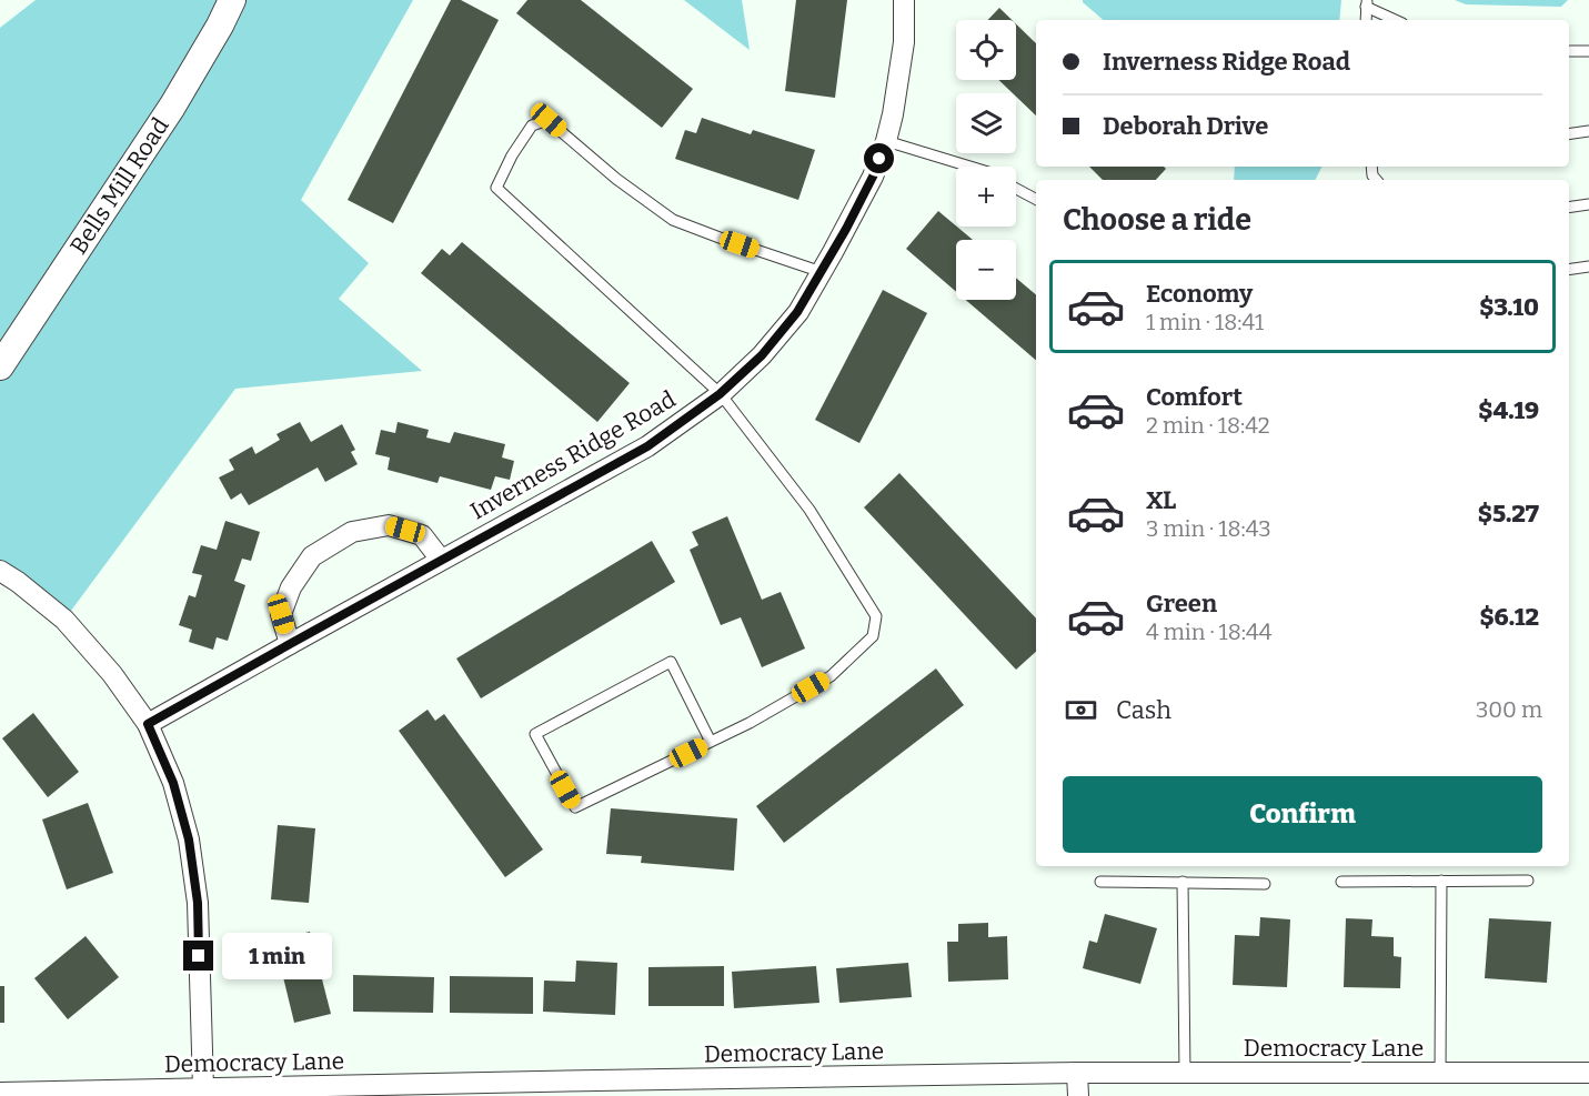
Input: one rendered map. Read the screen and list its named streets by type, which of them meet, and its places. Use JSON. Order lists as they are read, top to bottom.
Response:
{
  "streets": {
    "street": ["Bells Mill Road", "Inverness Ridge Road", "Democracy Lane"]
  },
  "page": {
    "map_buttons": ["+", "−"],
    "banner": ["Inverness Ridge Road", "Deborah Drive"],
    "heading": "Choose a ride",
    "list": [
      {
        "name": "Economy",
        "note": "1 min · 18:41",
        "value": "$3.10"
      },
      {
        "name": "Comfort",
        "note": "2 min · 18:42",
        "value": "$4.19"
      },
      {
        "name": "XL",
        "note": "3 min · 18:43",
        "value": "$5.27"
      },
      {
        "name": "Green",
        "note": "4 min · 18:44",
        "value": "$6.12"
      }
    ],
    "pay": ["Cash", "300 m"],
    "buttons": "Confirm",
    "bubble": "1 min"
  }
}
